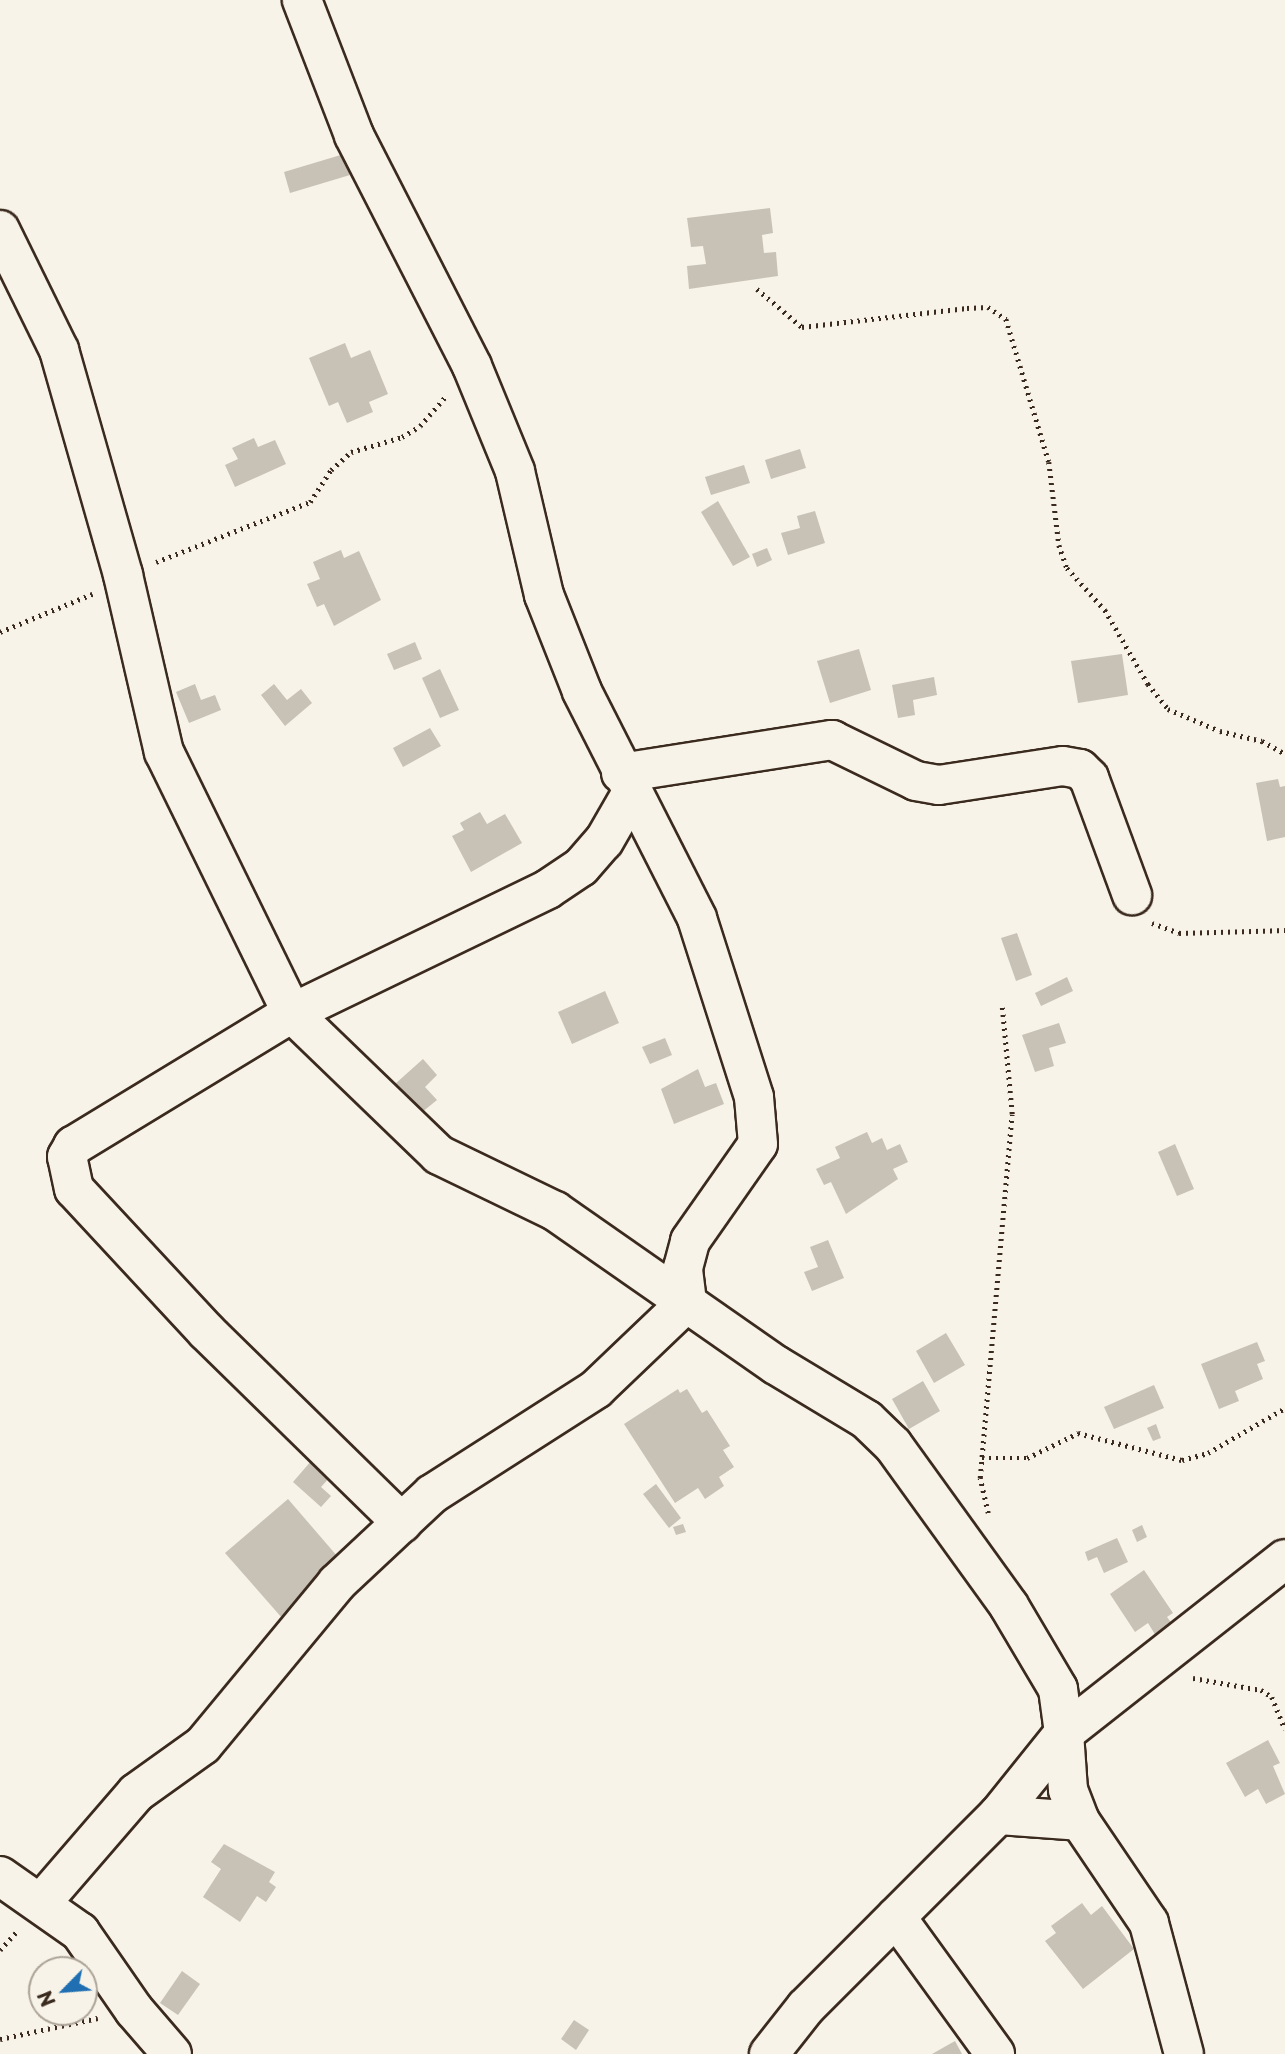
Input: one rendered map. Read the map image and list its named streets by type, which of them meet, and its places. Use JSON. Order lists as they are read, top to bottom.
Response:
{
  "north": "bottom left"
}
